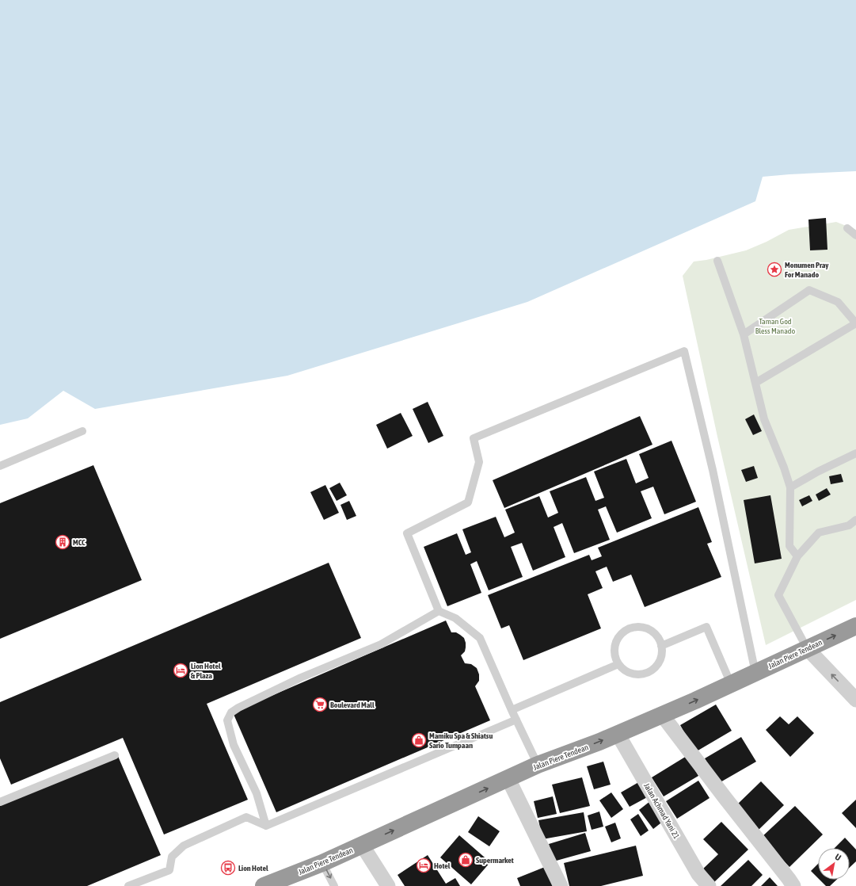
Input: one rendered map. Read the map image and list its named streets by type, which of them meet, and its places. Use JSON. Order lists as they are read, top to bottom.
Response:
{
  "streets": {
    "highway": ["Jalan Piere Tendean"],
    "street": ["Jalan Achmad Yani 21"]
  },
  "crossings": [
    ["Jalan Piere Tendean", "Jalan Achmad Yani 21"]
  ],
  "one_way": ["Jalan Piere Tendean"],
  "parks": ["Taman God Bless Manado"],
  "places": {
    "place": ["Monumen Pray For Manado"],
    "building": ["MCC"],
    "hotel": ["Lion Hotel & Plaza", "Hotel"],
    "supermarket": ["Boulevard Mall"],
    "shop": ["Mamiku Spa & Shiatsu Sario Tumpaan", "Supermarket"],
    "bus stop": ["Lion Hotel"]
  },
  "north": "top right"
}
